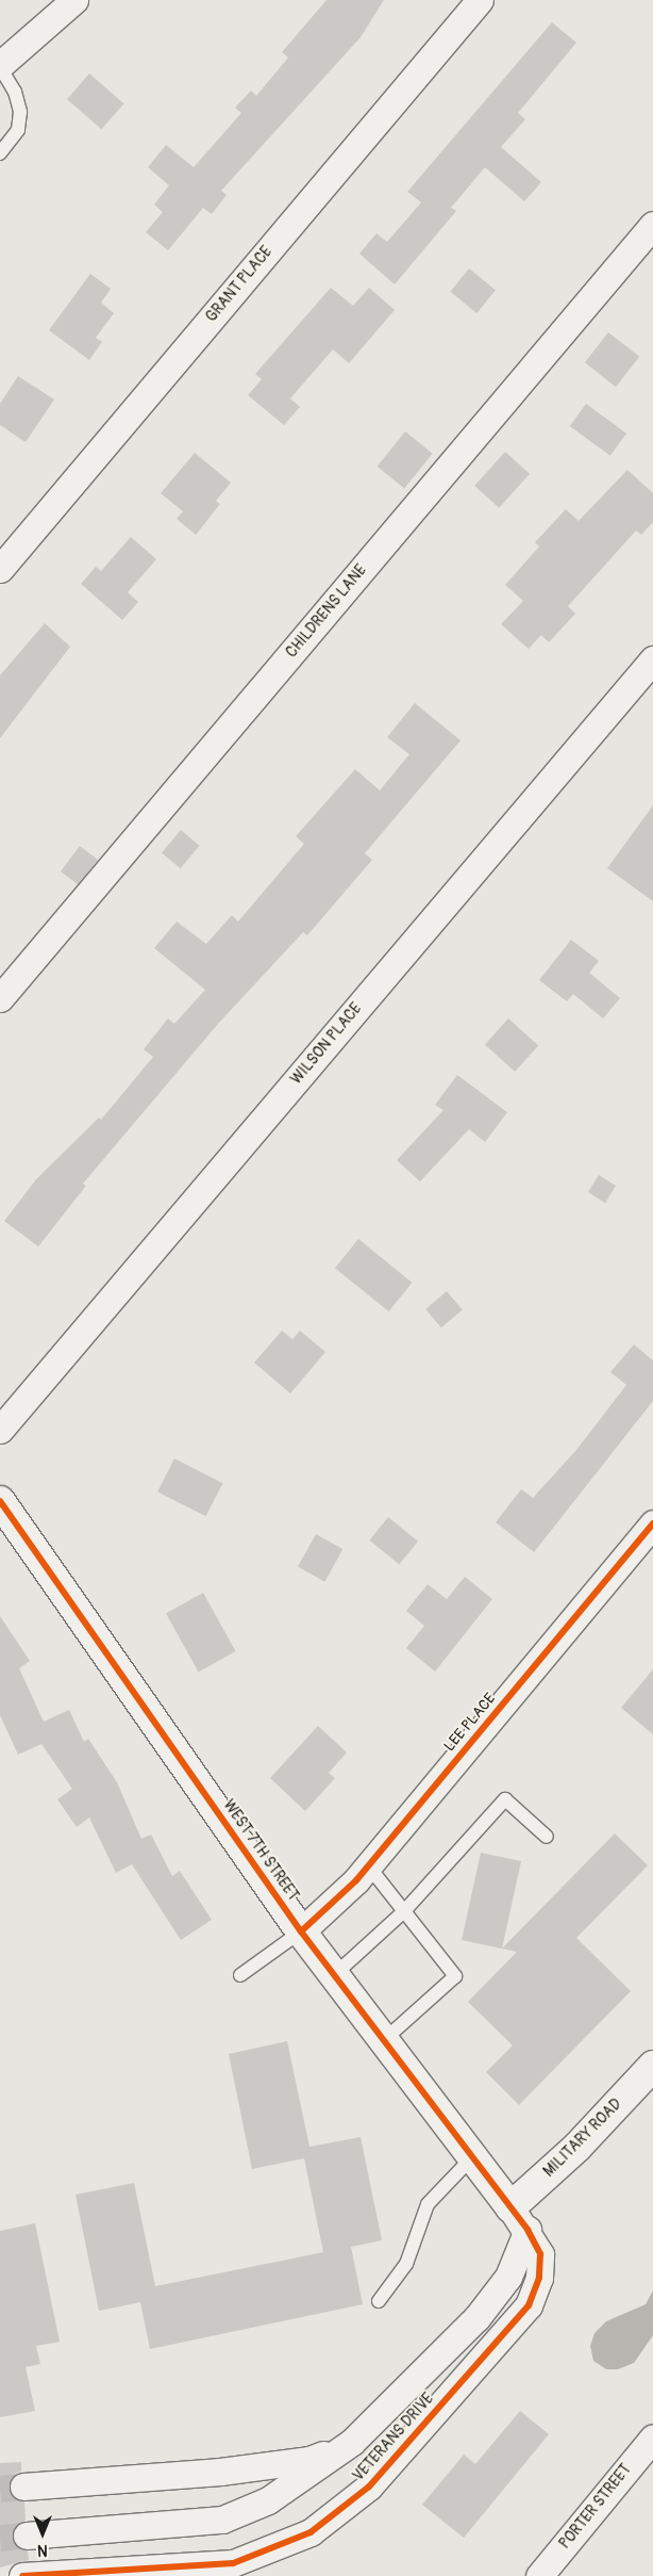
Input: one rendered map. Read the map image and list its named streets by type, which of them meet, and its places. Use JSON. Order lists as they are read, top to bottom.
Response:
{
  "streets": {
    "street": [
      "GRANT PLACE",
      "CHILDRENS LANE",
      "WILSON PLACE",
      "LEE PLACE",
      "WEST 7TH STREET",
      "MILITARY ROAD",
      "VETERANS DRIVE",
      "PORTER STREET"
    ]
  },
  "crossings": [
    ["LEE PLACE", "WEST 7TH STREET"],
    ["WEST 7TH STREET", "MILITARY ROAD"],
    ["WEST 7TH STREET", "VETERANS DRIVE"],
    ["MILITARY ROAD", "VETERANS DRIVE"]
  ],
  "north": "bottom"
}
